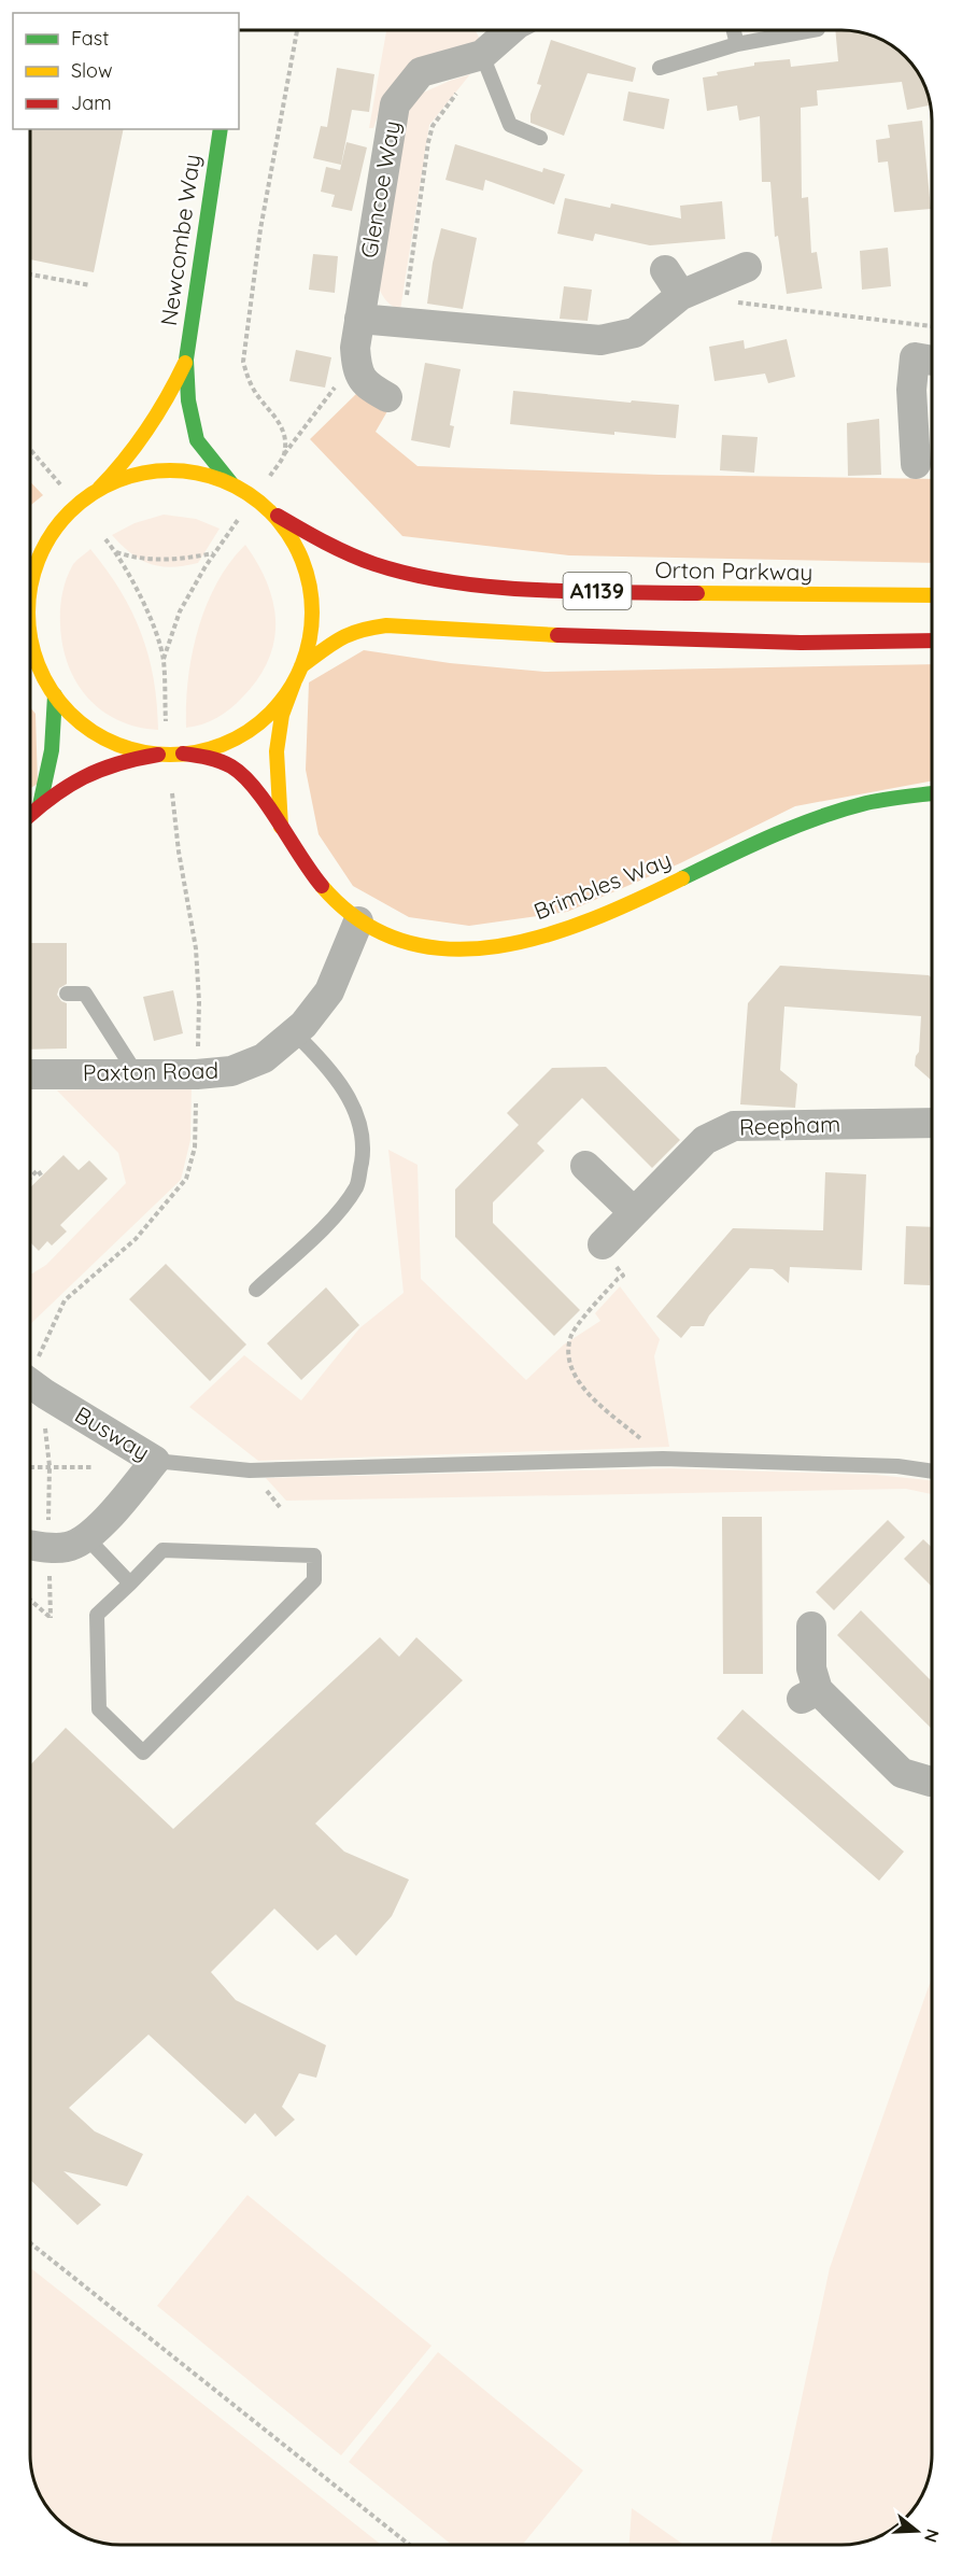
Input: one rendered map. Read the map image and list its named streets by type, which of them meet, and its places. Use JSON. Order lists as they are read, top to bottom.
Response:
{
  "streets": {
    "main road": [
      "Newcombe Way",
      "Orton Parkway",
      "A1139",
      "Brimbles Way"
    ],
    "street": [
      "Glencoe Way",
      "Paxton Road",
      "Reepham",
      "Busway"
    ]
  },
  "crossings": [
    ["Brimbles Way", "Paxton Road"]
  ],
  "legend": ["Fast", "Slow", "Jam"],
  "north": "right"
}
